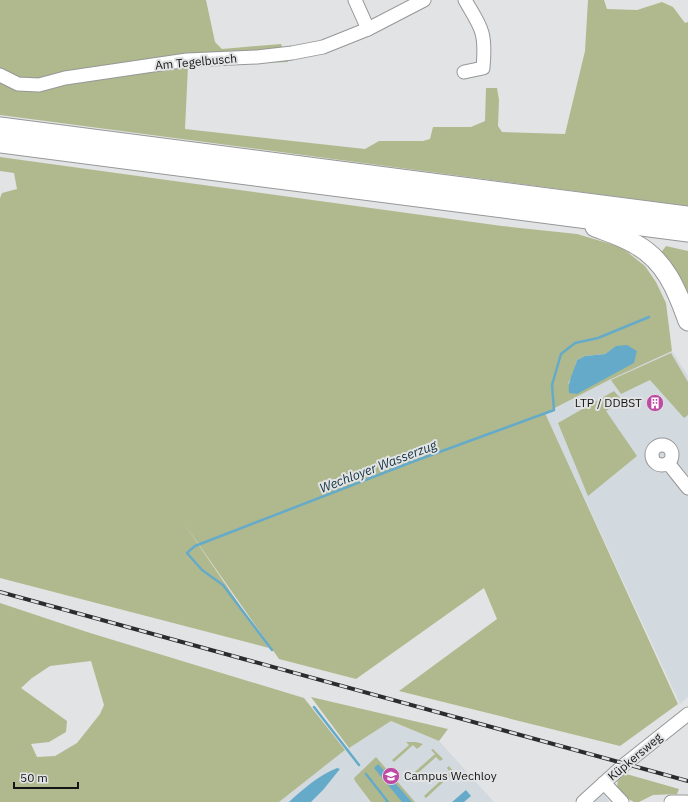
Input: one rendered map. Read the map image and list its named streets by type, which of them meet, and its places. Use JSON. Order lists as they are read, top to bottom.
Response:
{
  "streets": {
    "street": ["Am Tegelbusch", "Küpkersweg"]
  },
  "water": ["Wechloyer Wasserzug"],
  "places": {
    "building": ["LTP / DDBST"],
    "school or university": ["Campus Wechloy"]
  },
  "scale_bar": "50 m"
}
